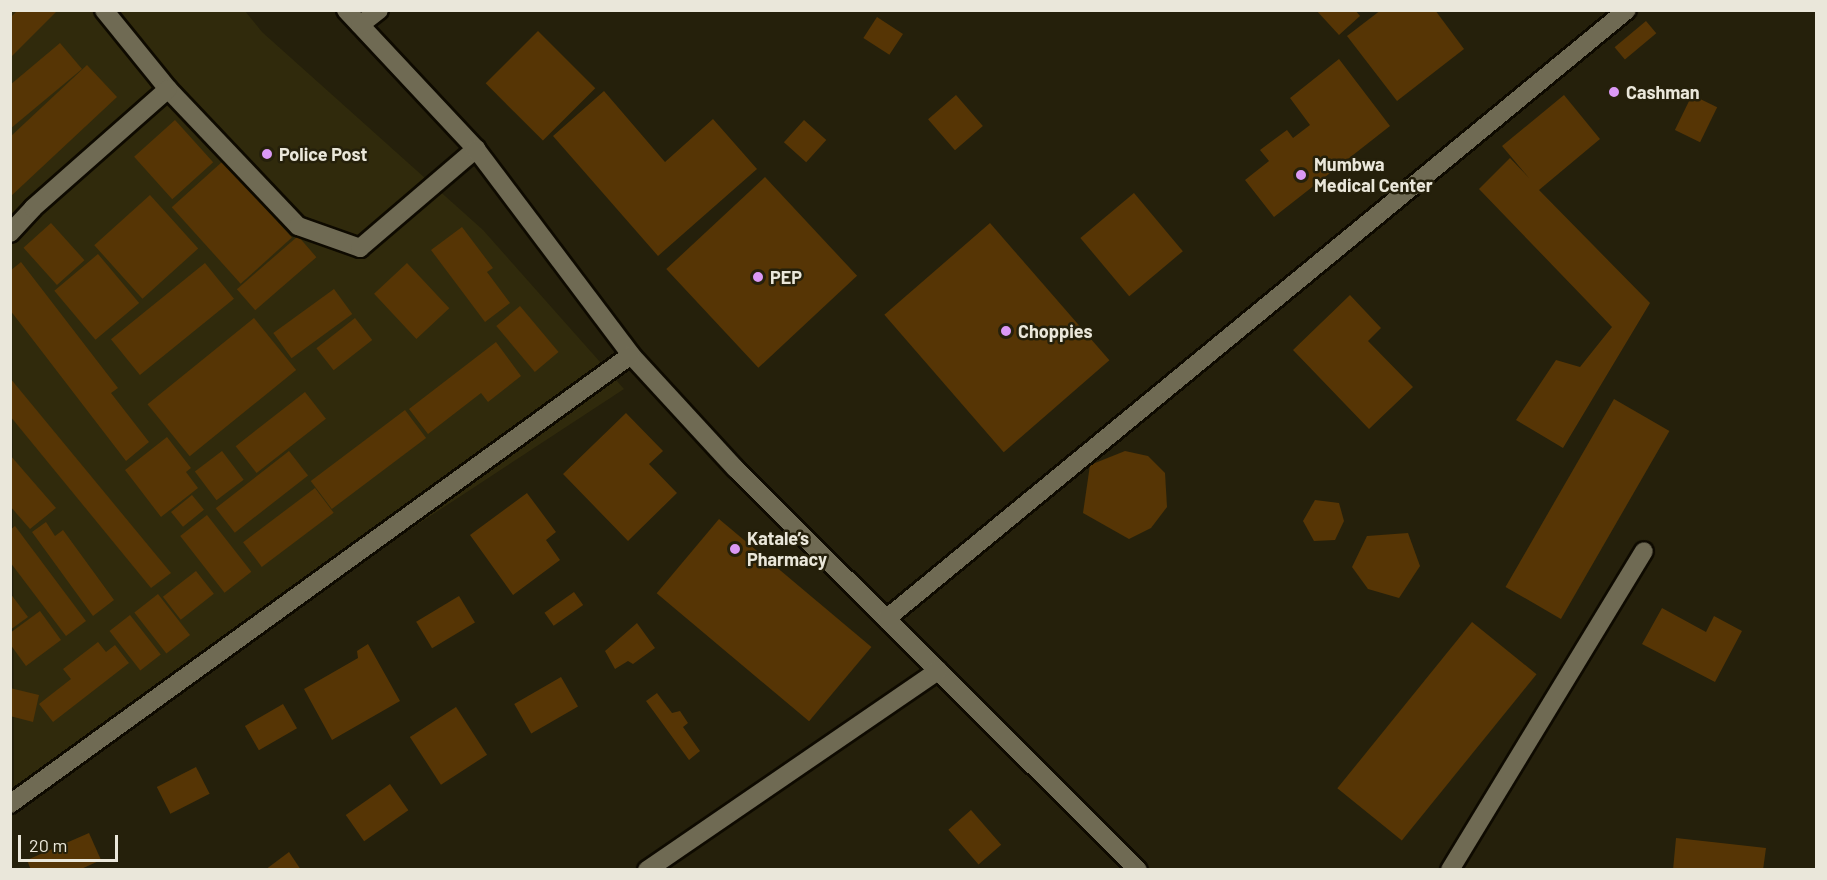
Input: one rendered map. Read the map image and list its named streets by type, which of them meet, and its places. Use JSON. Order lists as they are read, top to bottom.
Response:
{
  "places": [
    "Cashman",
    "Police Post",
    "Mumbwa Medical Center",
    "PEP",
    "Choppies",
    "Katale’s Pharmacy"
  ],
  "scale_bar": "20 m"
}
